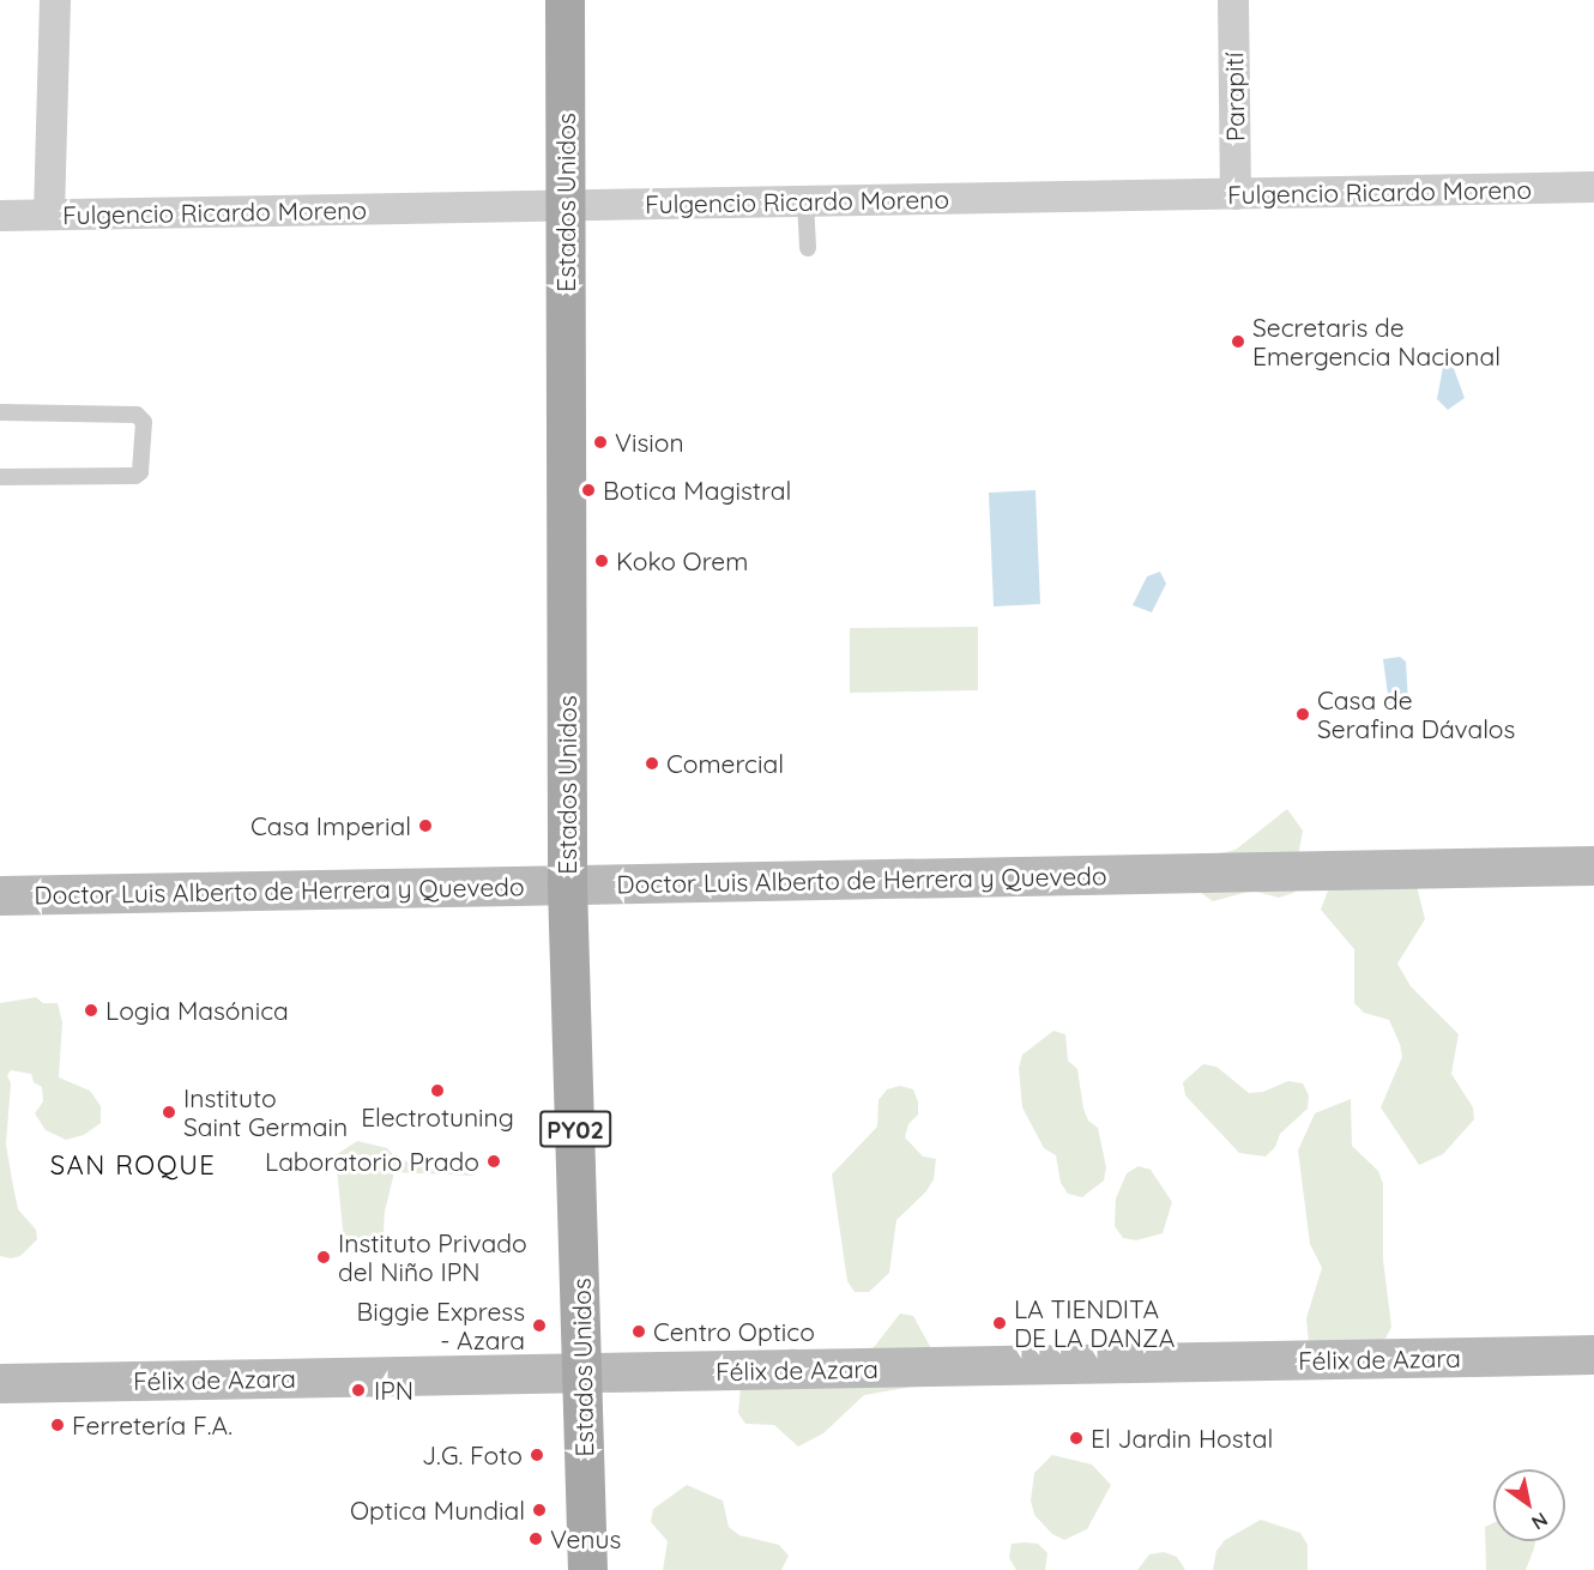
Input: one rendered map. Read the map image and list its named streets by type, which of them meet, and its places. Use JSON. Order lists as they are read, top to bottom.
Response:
{
  "streets": {
    "main road": ["Estados Unidos", "PY02"],
    "street": [
      "Parapití",
      "Fulgencio Ricardo Moreno",
      "Doctor Luis Alberto de Herrera y Quevedo",
      "Félix de Azara"
    ]
  },
  "crossings": [
    ["Parapití", "Fulgencio Ricardo Moreno"],
    ["Fulgencio Ricardo Moreno", "Estados Unidos"],
    ["Estados Unidos", "Doctor Luis Alberto de Herrera y Quevedo"],
    ["Estados Unidos", "Félix de Azara"]
  ],
  "districts": ["SAN ROQUE"],
  "places": [
    "Secretaris de Emergencia Nacional",
    "Vision",
    "Botica Magistral",
    "Koko Orem",
    "Casa de Serafina Dávalos",
    "Comercial",
    "Casa Imperial",
    "Logia Masónica",
    "Electrotuning",
    "Instituto Saint Germain",
    "Laboratorio Prado",
    "Instituto Privado del Niño IPN",
    "LA TIENDITA DE LA DANZA",
    "Biggie Express - Azara",
    "Centro Optico",
    "IPN",
    "Ferretería F.A.",
    "El Jardin Hostal",
    "J.G. Foto",
    "Optica Mundial",
    "Venus"
  ],
  "north": "bottom right"
}
